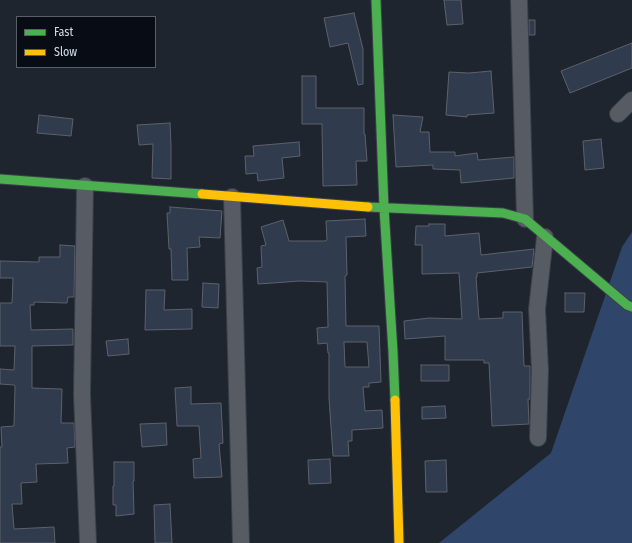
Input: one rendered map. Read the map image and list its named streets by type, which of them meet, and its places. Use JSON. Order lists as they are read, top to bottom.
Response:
{
  "legend": ["Fast", "Slow"]
}
